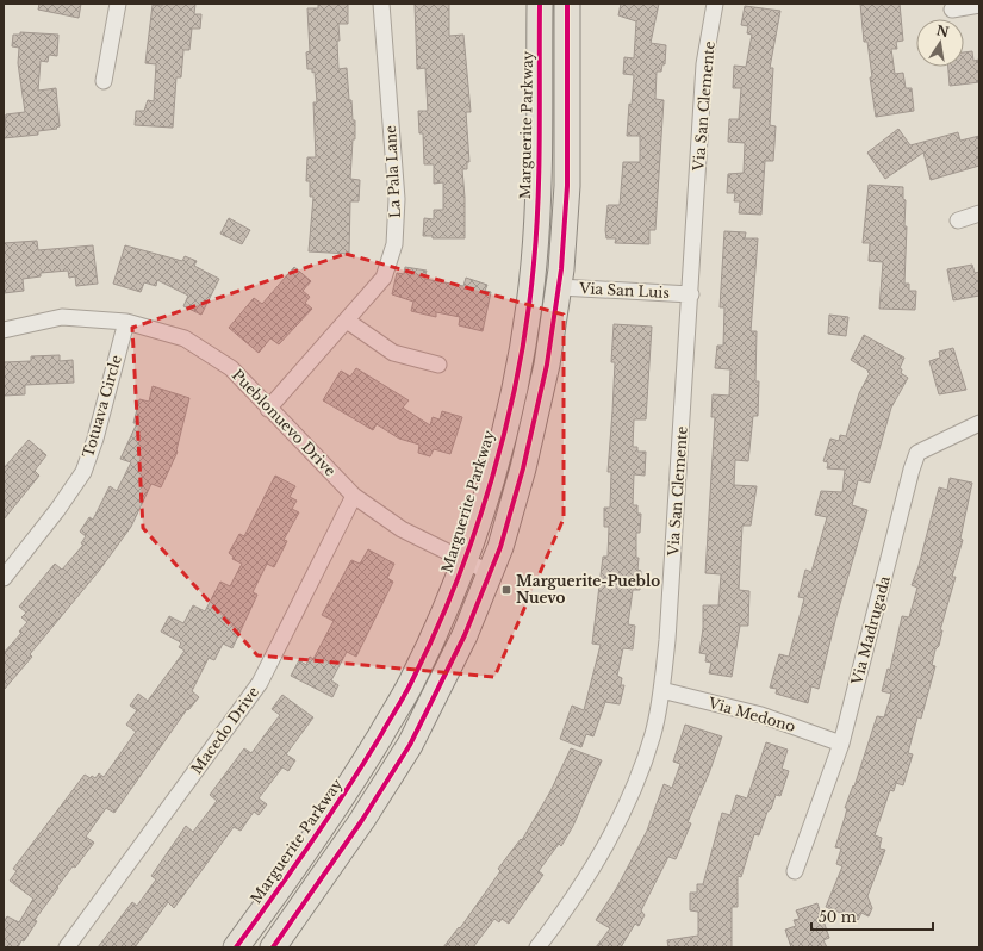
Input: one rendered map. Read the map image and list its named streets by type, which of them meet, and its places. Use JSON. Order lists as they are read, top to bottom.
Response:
{
  "streets": {
    "main road": ["Marguerite Parkway"],
    "street": [
      "Via San Clemente",
      "La Pala Lane",
      "Via San Luis",
      "Totuava Circle",
      "Pueblonuevo Drive",
      "Via Madrugada",
      "Via Medono",
      "Macedo Drive"
    ]
  },
  "crossings": [
    ["Via San Clemente", "Via San Luis"],
    ["Via San Clemente", "Via Medono"],
    ["Marguerite Parkway", "Pueblonuevo Drive"],
    ["La Pala Lane", "Pueblonuevo Drive"],
    ["Totuava Circle", "Pueblonuevo Drive"],
    ["Pueblonuevo Drive", "Macedo Drive"],
    ["Via Madrugada", "Via Medono"]
  ],
  "places": {
    "transit": ["Marguerite-Pueblo Nuevo"]
  },
  "scale_bar": "50 m",
  "north": "top"
}
